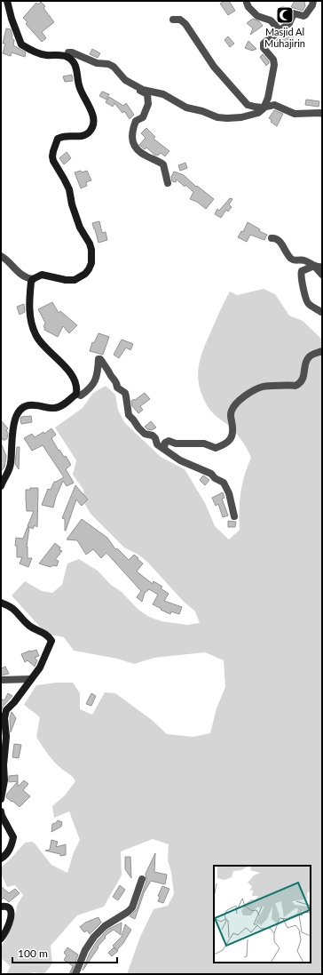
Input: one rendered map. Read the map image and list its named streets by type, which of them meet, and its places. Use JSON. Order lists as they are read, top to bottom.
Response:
{
  "places": {
    "mosque": ["Masjid Al Muhajirin"]
  },
  "scale_bar": "100 m"
}
